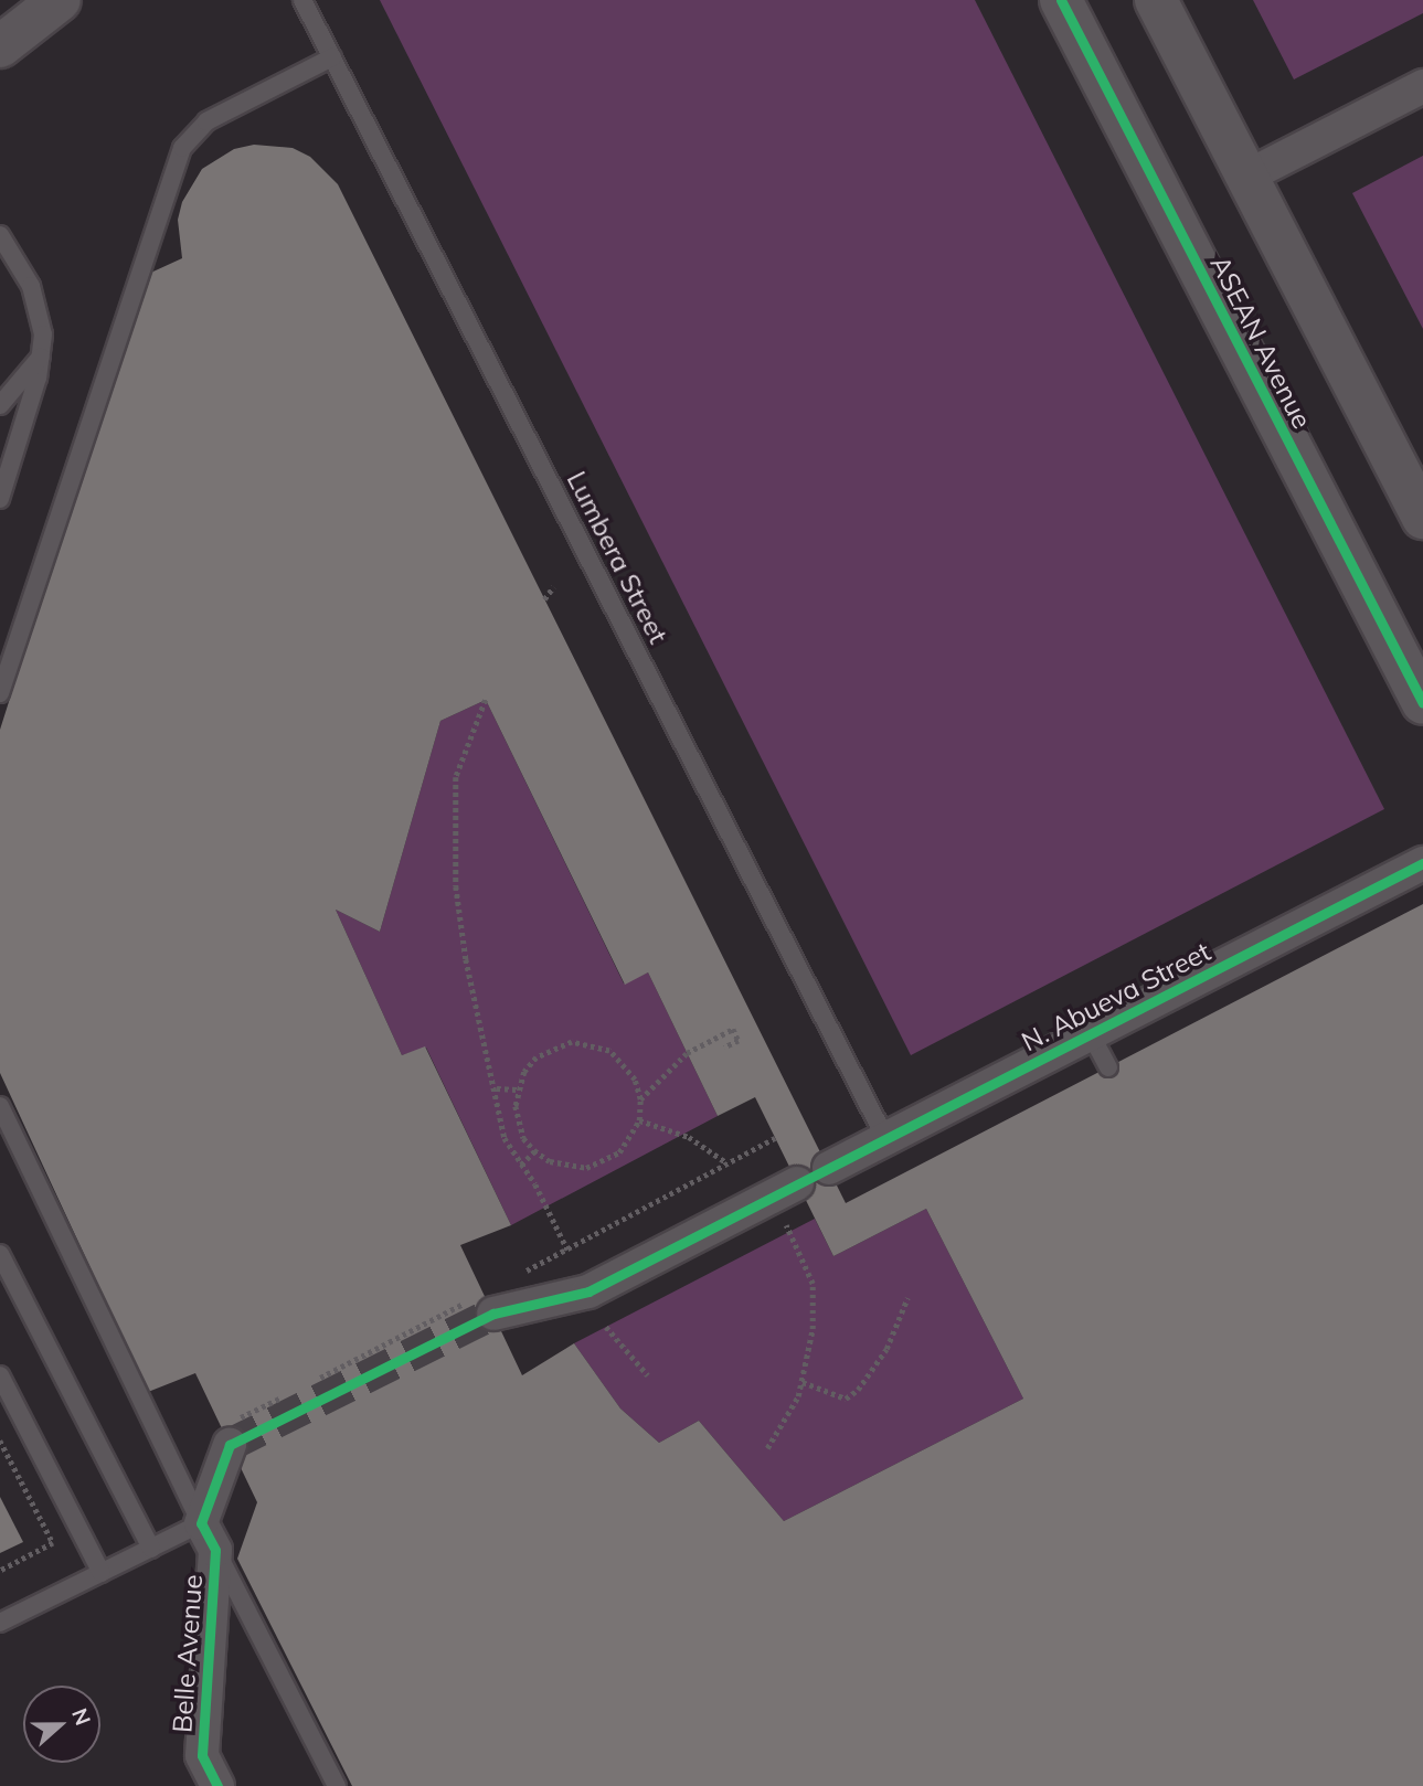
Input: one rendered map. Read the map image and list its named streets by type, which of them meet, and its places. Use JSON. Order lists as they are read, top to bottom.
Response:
{
  "streets": {
    "street": ["ASEAN Avenue", "N. Abueva Street", "Belle Avenue"],
    "lane": ["Lumbera Street"]
  },
  "crossings": [
    ["Lumbera Street", "N. Abueva Street"]
  ],
  "north": "right"
}
